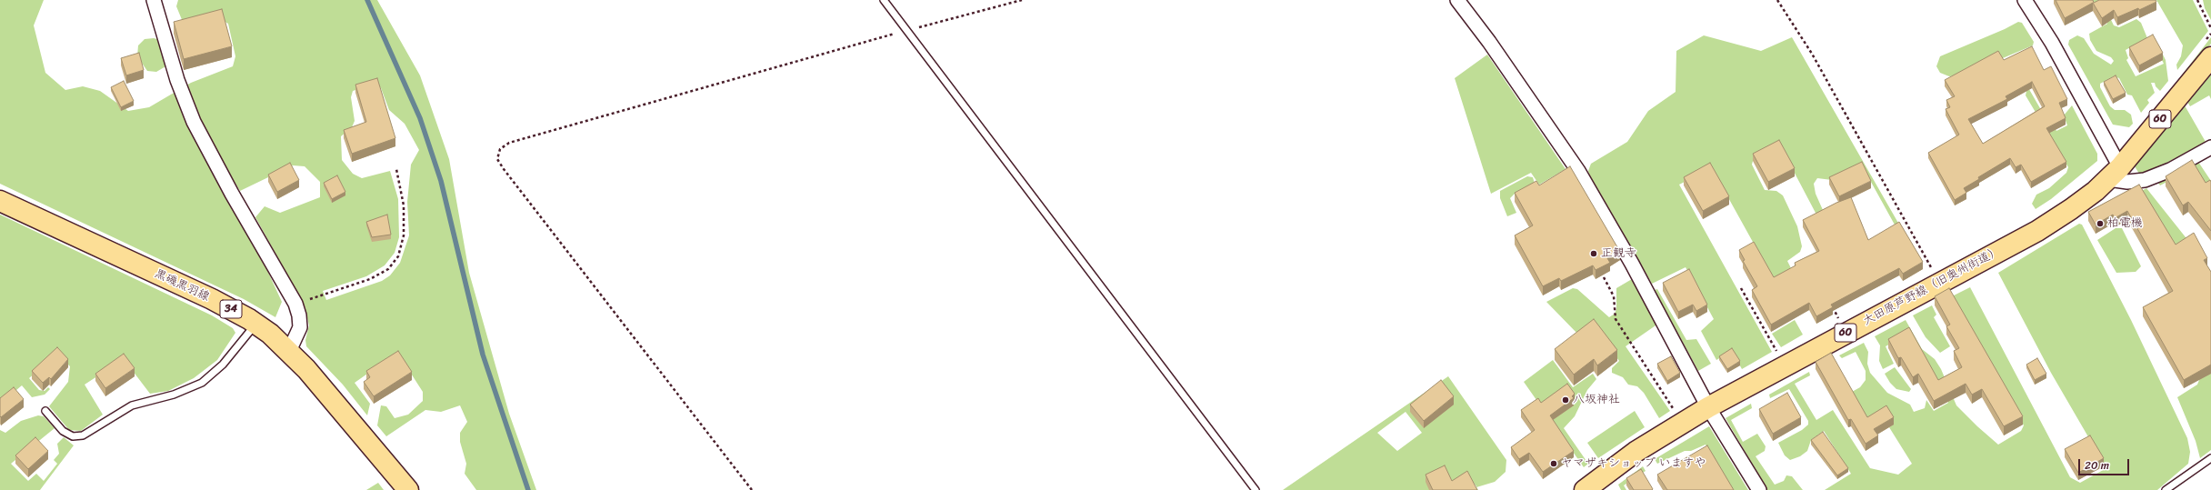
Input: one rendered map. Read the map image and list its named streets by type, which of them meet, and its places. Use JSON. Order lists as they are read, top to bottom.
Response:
{
  "streets": {
    "main road": [
      "60",
      "黒磯黒羽線",
      "大田原芦野線（旧奥州街道）",
      "34"
    ]
  },
  "crossings": [
    ["60", "大田原芦野線（旧奥州街道）"]
  ],
  "places": [
    "柏電機",
    "正観寺",
    "八坂神社",
    "ヤマザキショップ いますや"
  ],
  "scale_bar": "20 m"
}
